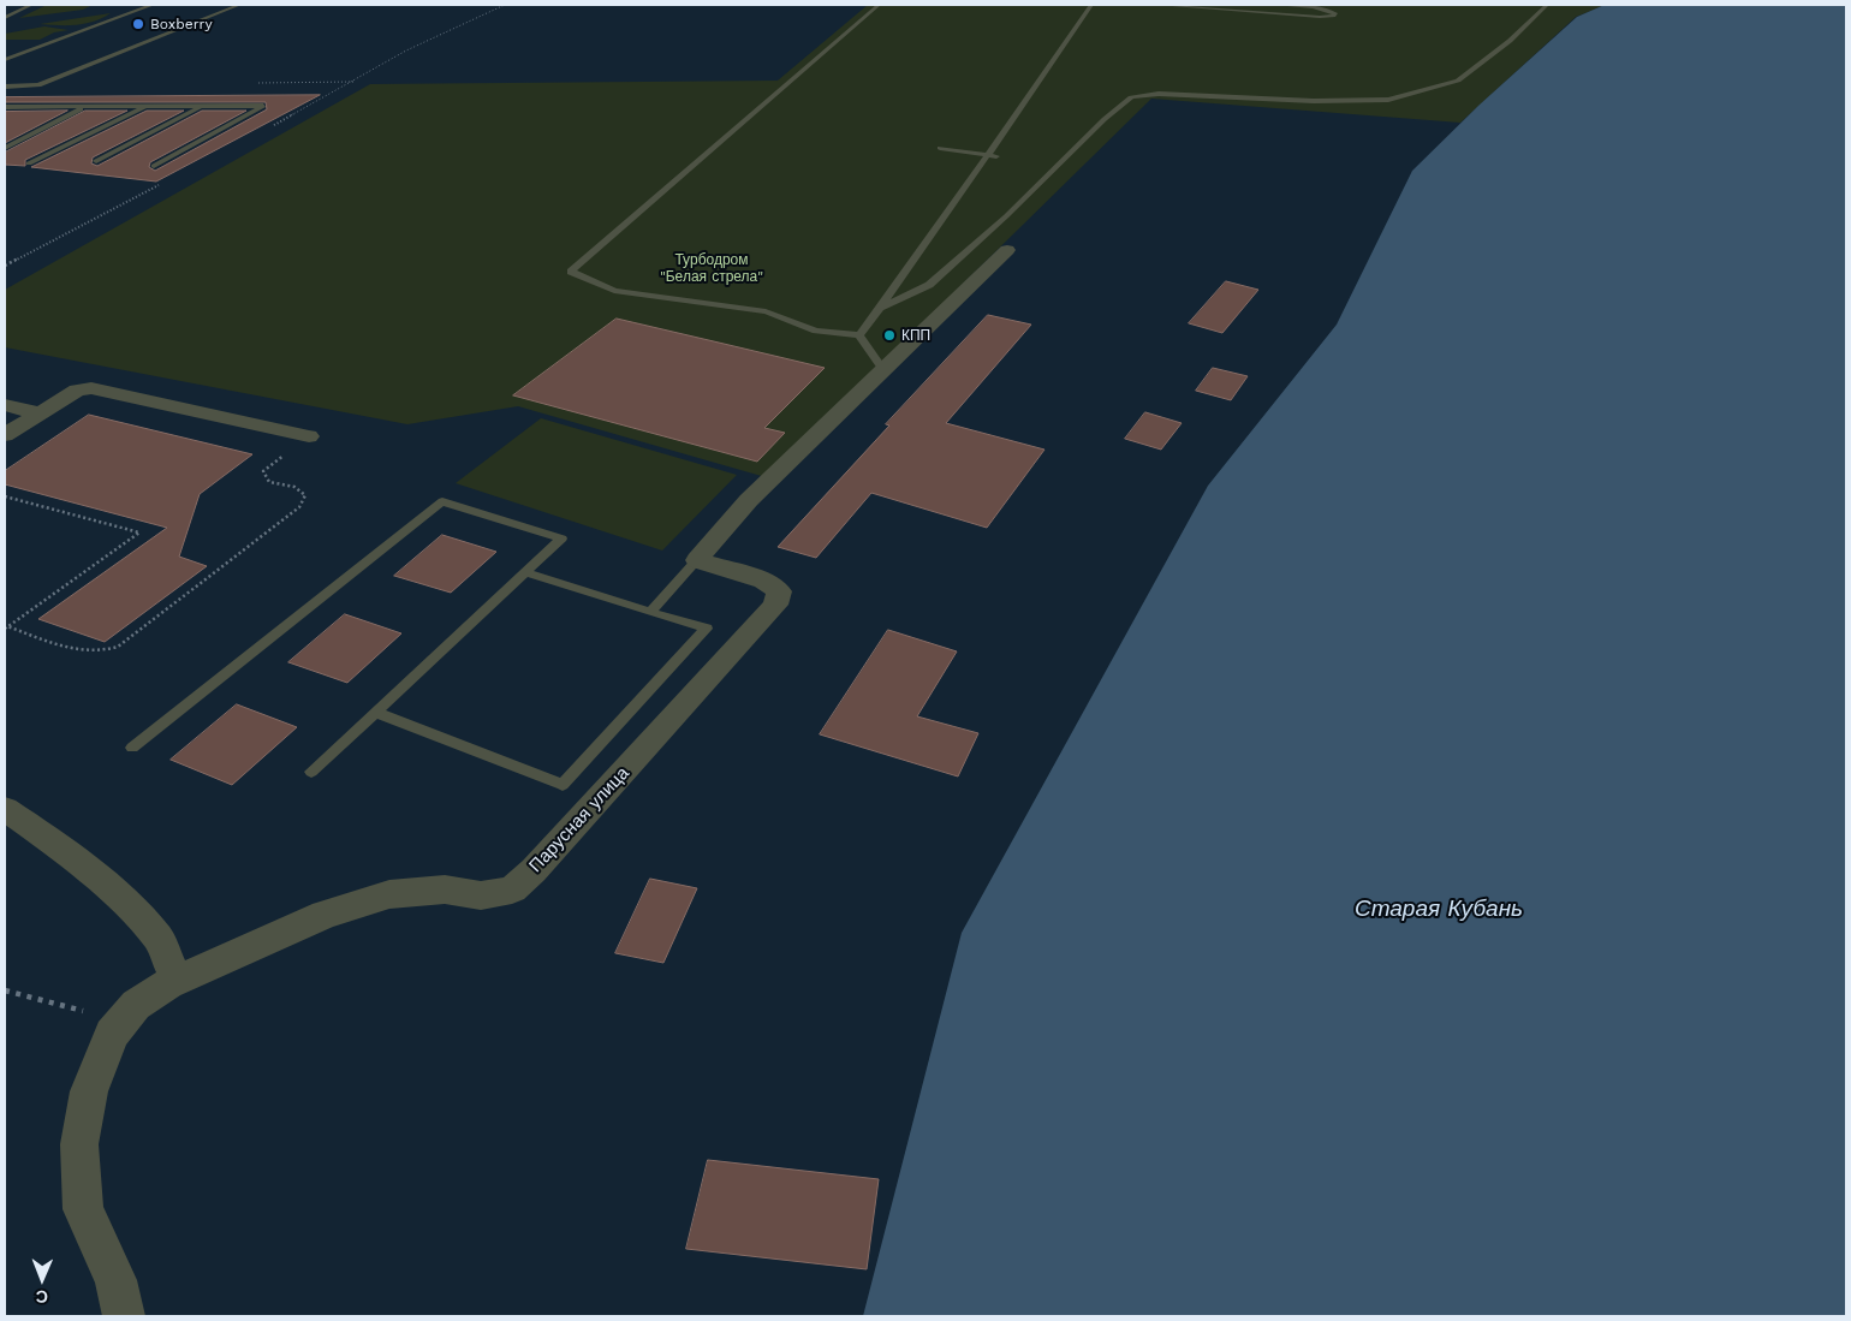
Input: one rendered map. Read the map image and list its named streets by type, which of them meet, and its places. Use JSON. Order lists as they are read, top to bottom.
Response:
{
  "streets": {
    "street": ["Парусная улица"]
  },
  "water": ["Старая Кубань"],
  "parks": ["Турбодром \"Белая стрела\""],
  "places": ["Boxberry", "КПП"],
  "north": "bottom"
}
